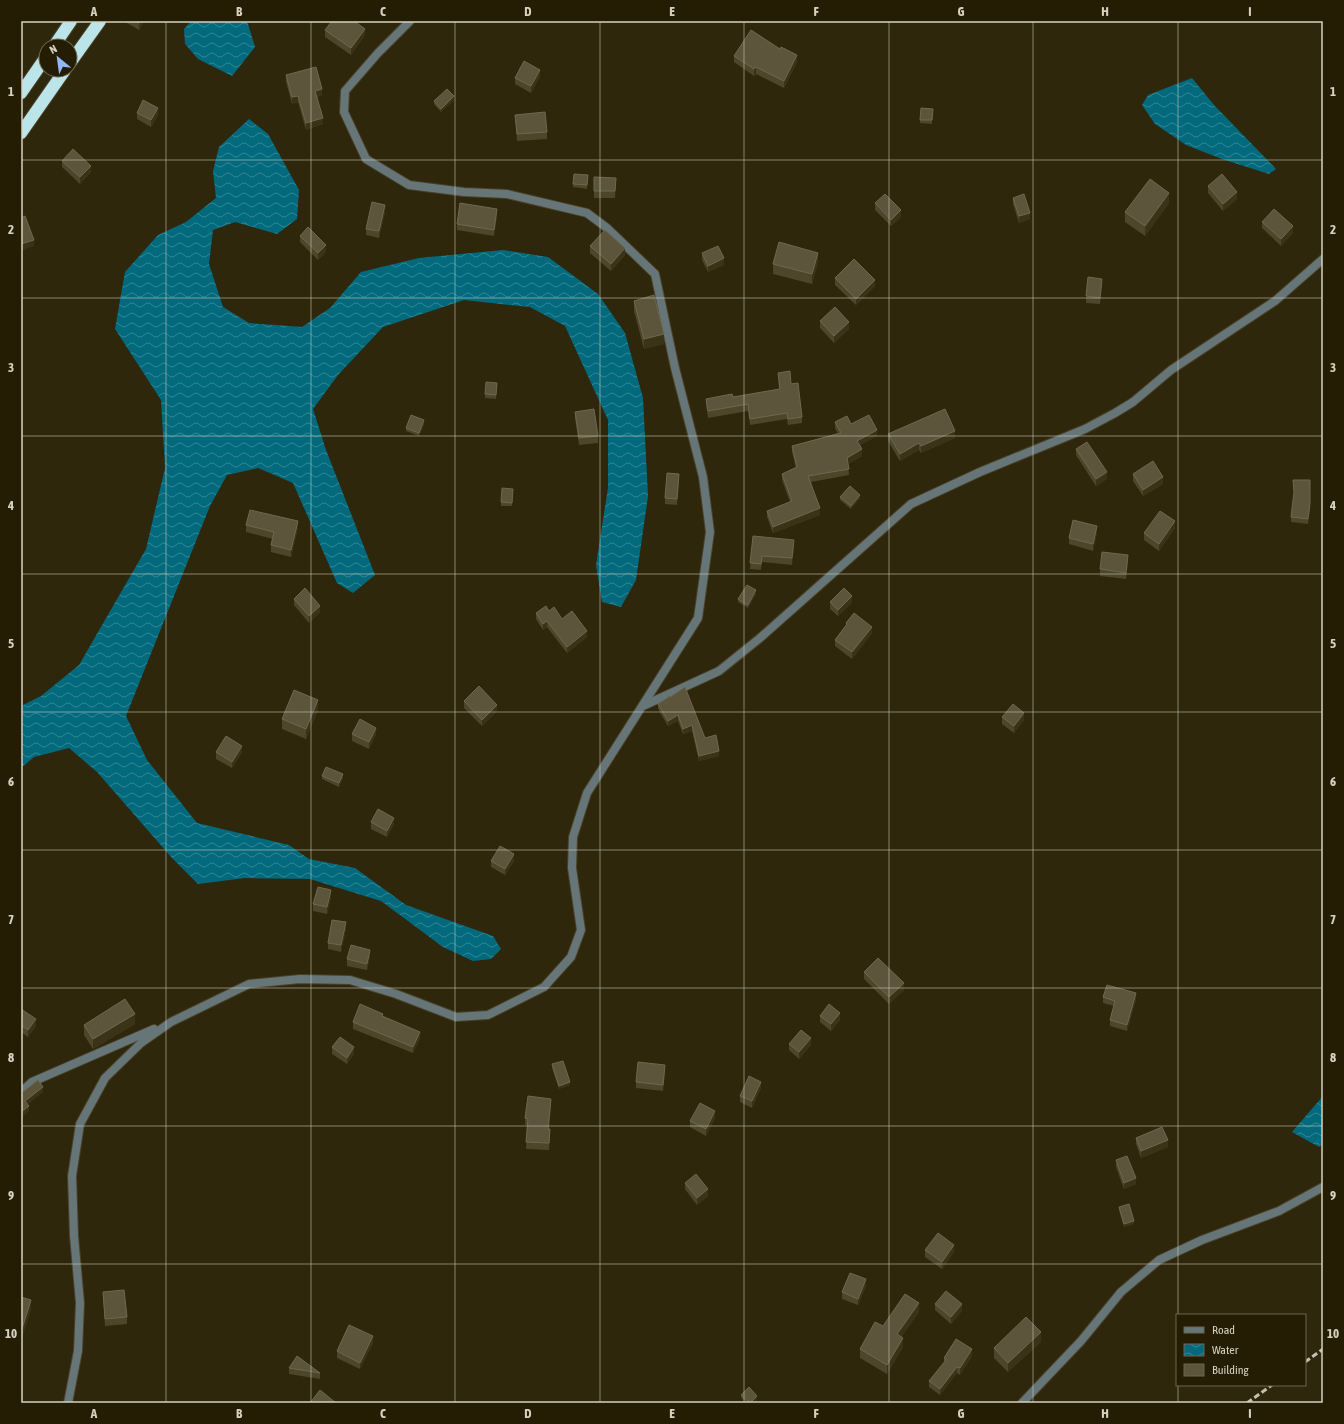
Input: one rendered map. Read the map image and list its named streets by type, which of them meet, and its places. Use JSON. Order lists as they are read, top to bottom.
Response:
{
  "legend": ["Road", "Water", "Building"],
  "north": "top left",
  "grid": {
    "columns": [
      "A",
      "B",
      "C",
      "D",
      "E",
      "F",
      "G",
      "H",
      "I"
    ],
    "rows": [
      "1",
      "2",
      "3",
      "4",
      "5",
      "6",
      "7",
      "8",
      "9",
      "10"
    ]
  }
}
